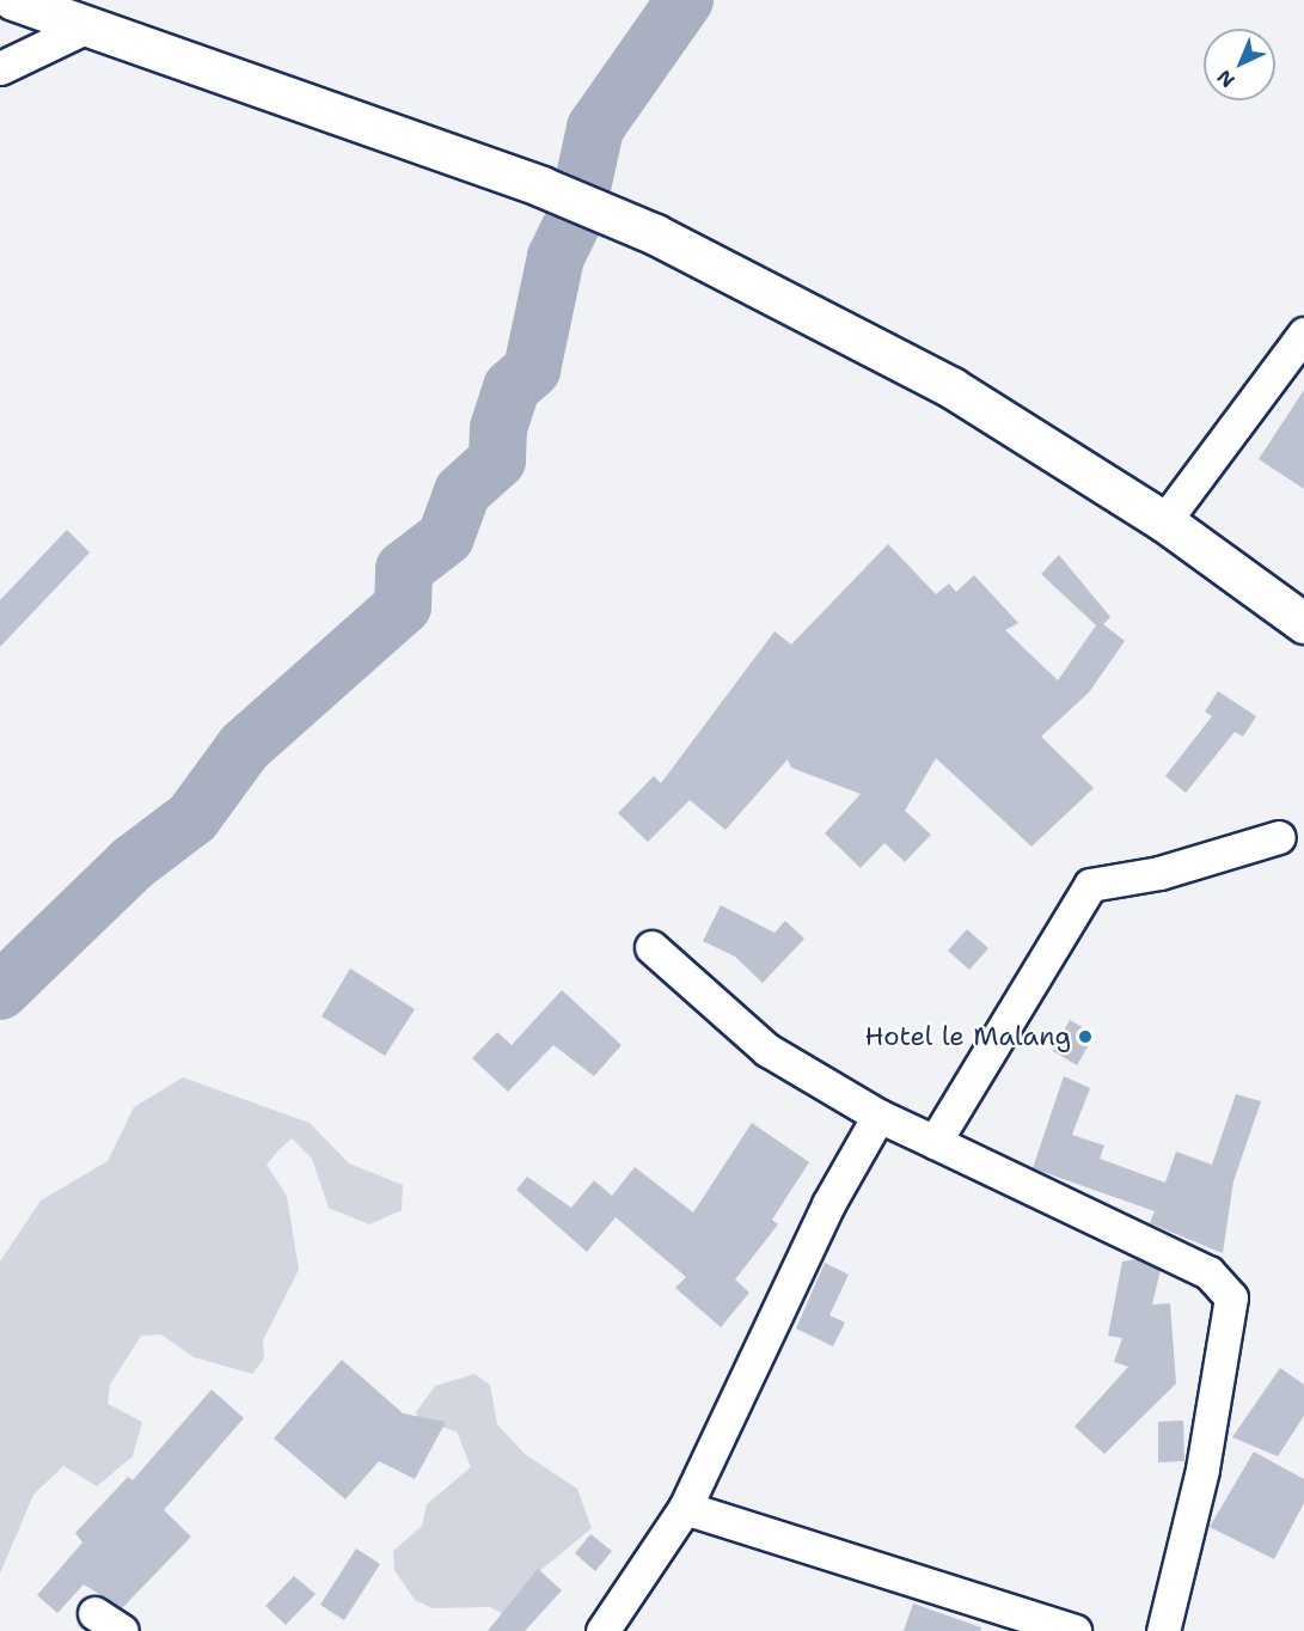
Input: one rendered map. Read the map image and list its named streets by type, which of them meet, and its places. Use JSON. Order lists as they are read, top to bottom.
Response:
{
  "places": ["Hotel le Malang"],
  "north": "bottom left"
}
